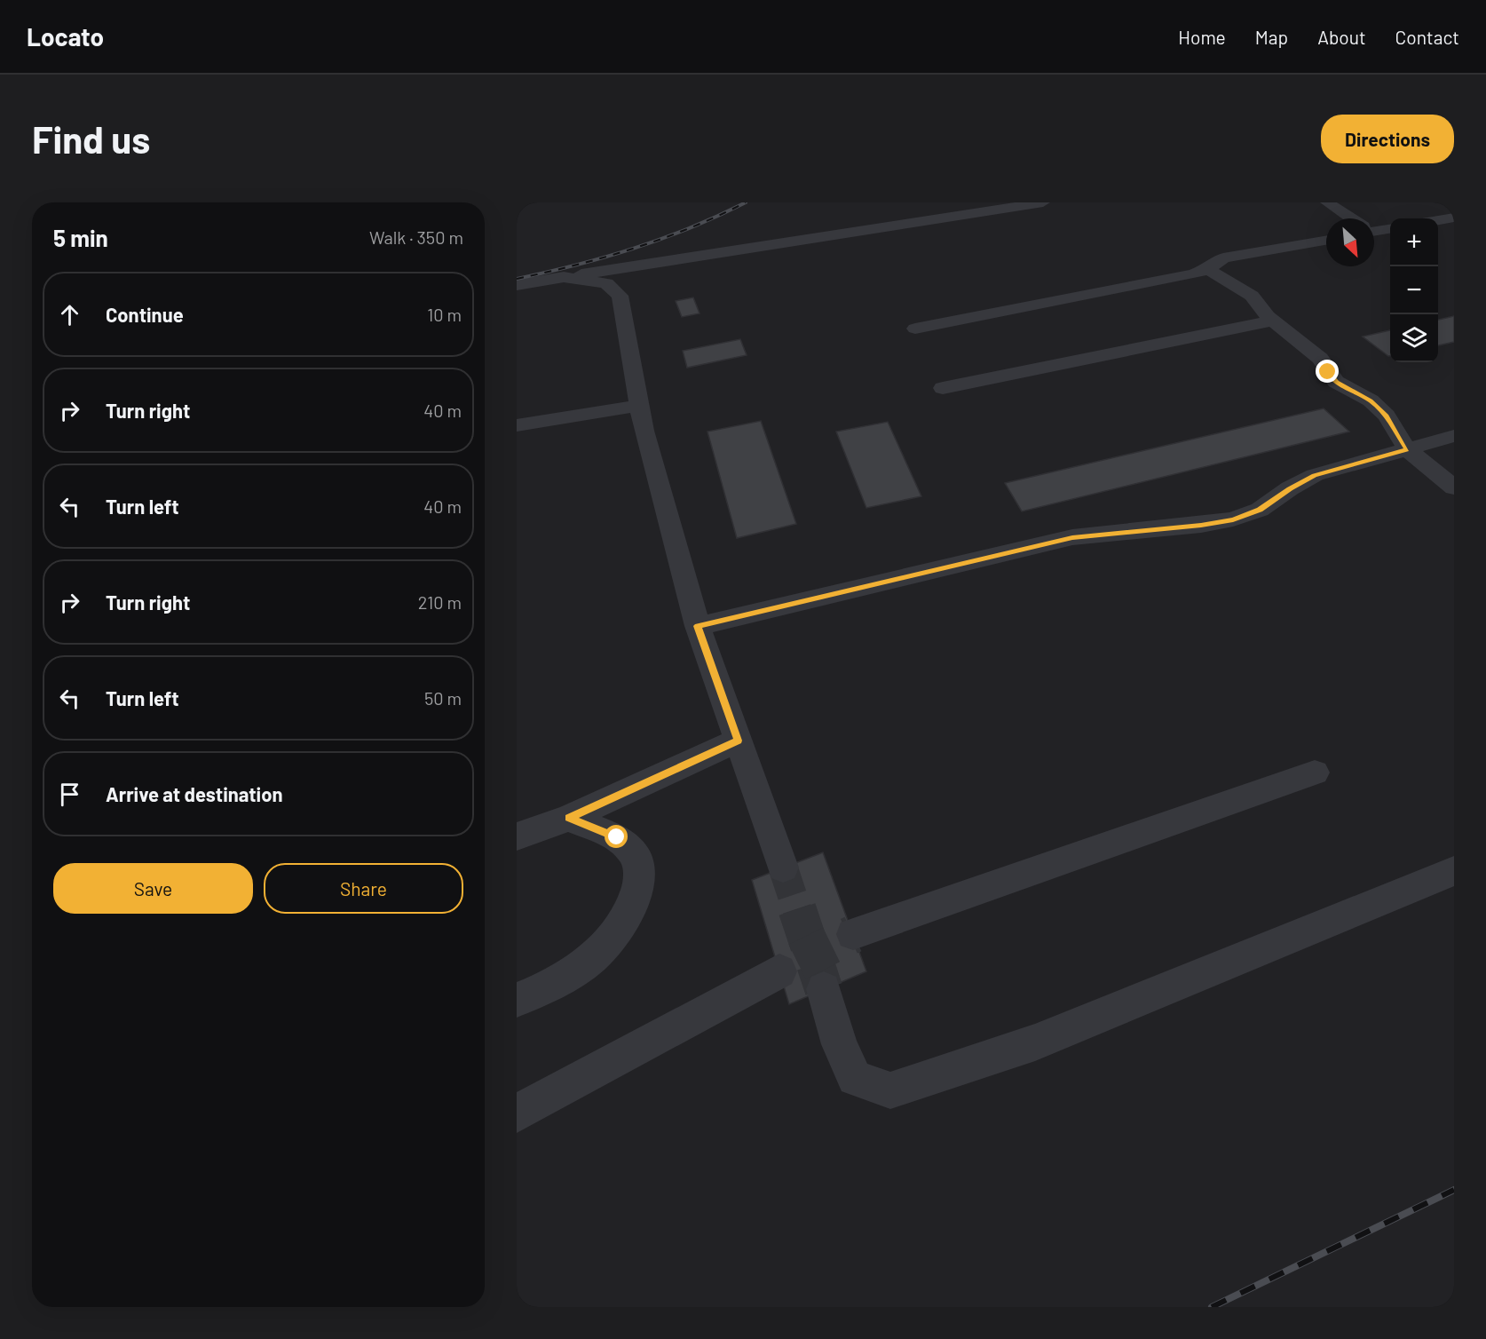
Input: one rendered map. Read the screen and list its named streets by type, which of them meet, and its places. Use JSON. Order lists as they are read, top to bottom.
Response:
{
  "north": "bottom right",
  "page": {
    "header": "Locato",
    "nav": [
      "Home",
      "Map",
      "About",
      "Contact"
    ],
    "buttons": [
      "Directions",
      ["Save", "Share"]
    ],
    "title": "Find us",
    "heading": ["5 min", "Walk · 350 m"],
    "map_buttons": ["+", "−"],
    "list": [
      ["Continue", "10 m"],
      ["Turn right", "40 m"],
      ["Turn left", "40 m"],
      ["Turn right", "210 m"],
      ["Turn left", "50 m"],
      "Arrive at destination"
    ]
  }
}
